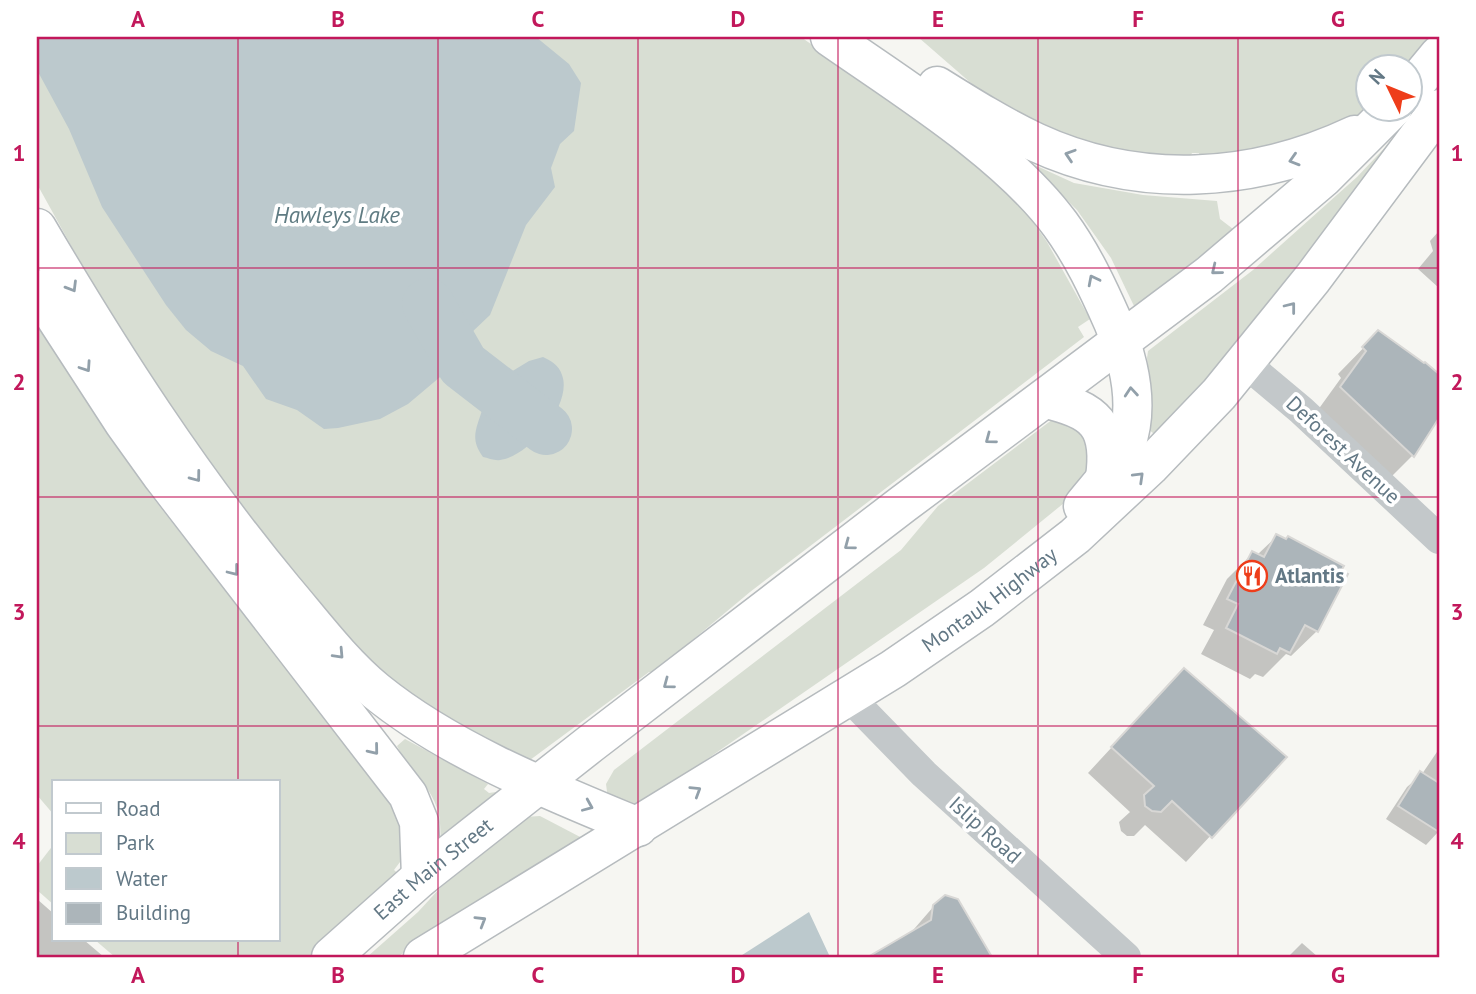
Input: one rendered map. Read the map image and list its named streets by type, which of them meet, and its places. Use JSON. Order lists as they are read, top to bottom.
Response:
{
  "streets": {
    "main road": ["Montauk Highway", "East Main Street"],
    "street": ["Deforest Avenue", "Islip Road"]
  },
  "crossings": [
    ["Deforest Avenue", "Montauk Highway"],
    ["Montauk Highway", "Islip Road"]
  ],
  "water": ["Hawleys Lake"],
  "places": {
    "restaurant": ["Atlantis"]
  },
  "legend": [
    "Road",
    "Park",
    "Water",
    "Building"
  ],
  "north": "top left",
  "grid": {
    "columns": [
      "A",
      "B",
      "C",
      "D",
      "E",
      "F",
      "G"
    ],
    "rows": [
      "1",
      "2",
      "3",
      "4"
    ]
  }
}
